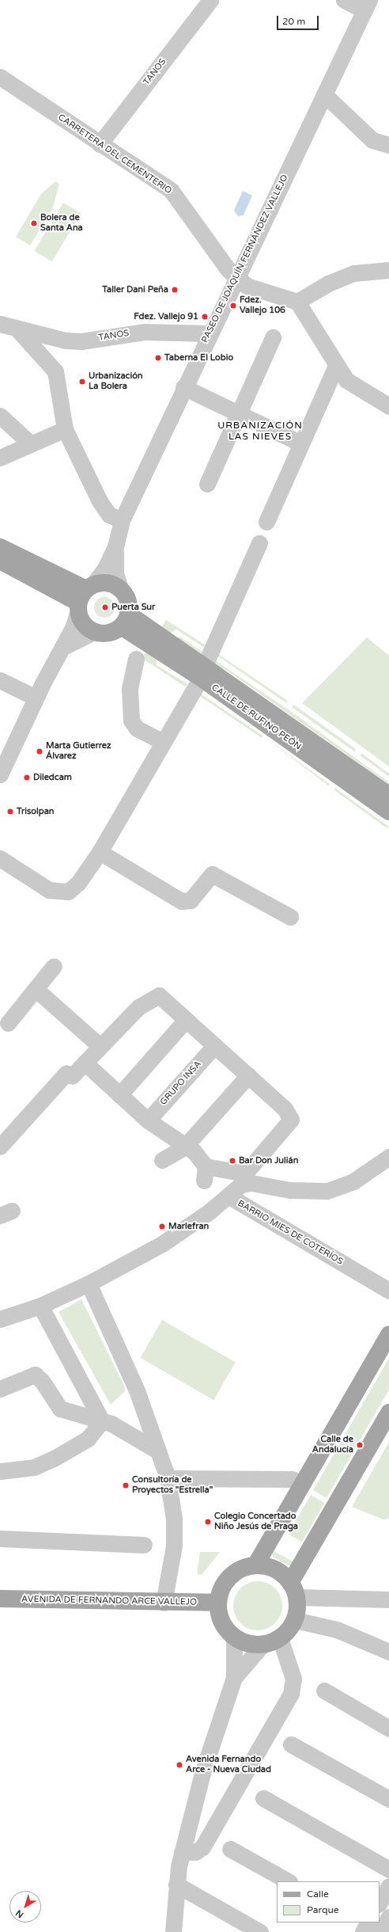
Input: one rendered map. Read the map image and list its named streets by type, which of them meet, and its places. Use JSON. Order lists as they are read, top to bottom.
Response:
{
  "streets": {
    "main road": ["CALLE DE RUFINO PEÓN", "AVENIDA DE FERNANDO ARCE VALLEJO"],
    "street": [
      "TANOS",
      "CARRETERA DEL CEMENTERIO",
      "PASEO DE JOAQUÍN FERNÁNDEZ VALLEJO",
      "GRUPO INSA",
      "BARRIO MIES DE COTERÍOS"
    ]
  },
  "crossings": [
    ["TANOS", "CARRETERA DEL CEMENTERIO"],
    ["TANOS", "PASEO DE JOAQUÍN FERNÁNDEZ VALLEJO"],
    ["CARRETERA DEL CEMENTERIO", "PASEO DE JOAQUÍN FERNÁNDEZ VALLEJO"],
    ["PASEO DE JOAQUÍN FERNÁNDEZ VALLEJO", "CALLE DE RUFINO PEÓN"]
  ],
  "districts": ["URBANIZACIÓN LAS NIEVES"],
  "places": [
    "Bolera de Santa Ana",
    "Taller Dani Peña",
    "Fdez. Vallejo 106",
    "Fdez. Vallejo 91",
    "Taberna El Lobio",
    "Urbanización La Bolera",
    "Puerta Sur",
    "Marta Gutierrez Álvarez",
    "Diledcam",
    "Trisolpan",
    "Bar Don Julián",
    "Marlefran",
    "Calle de Andalucía",
    "Consultoría de Proyectos \"Estrella\"",
    "Colegio Concertado Niño Jesús de Praga",
    "Avenida Fernando Arce - Nueva Ciudad"
  ],
  "legend": ["Calle", "Parque"],
  "scale_bar": "20 m",
  "north": "bottom left"
}
